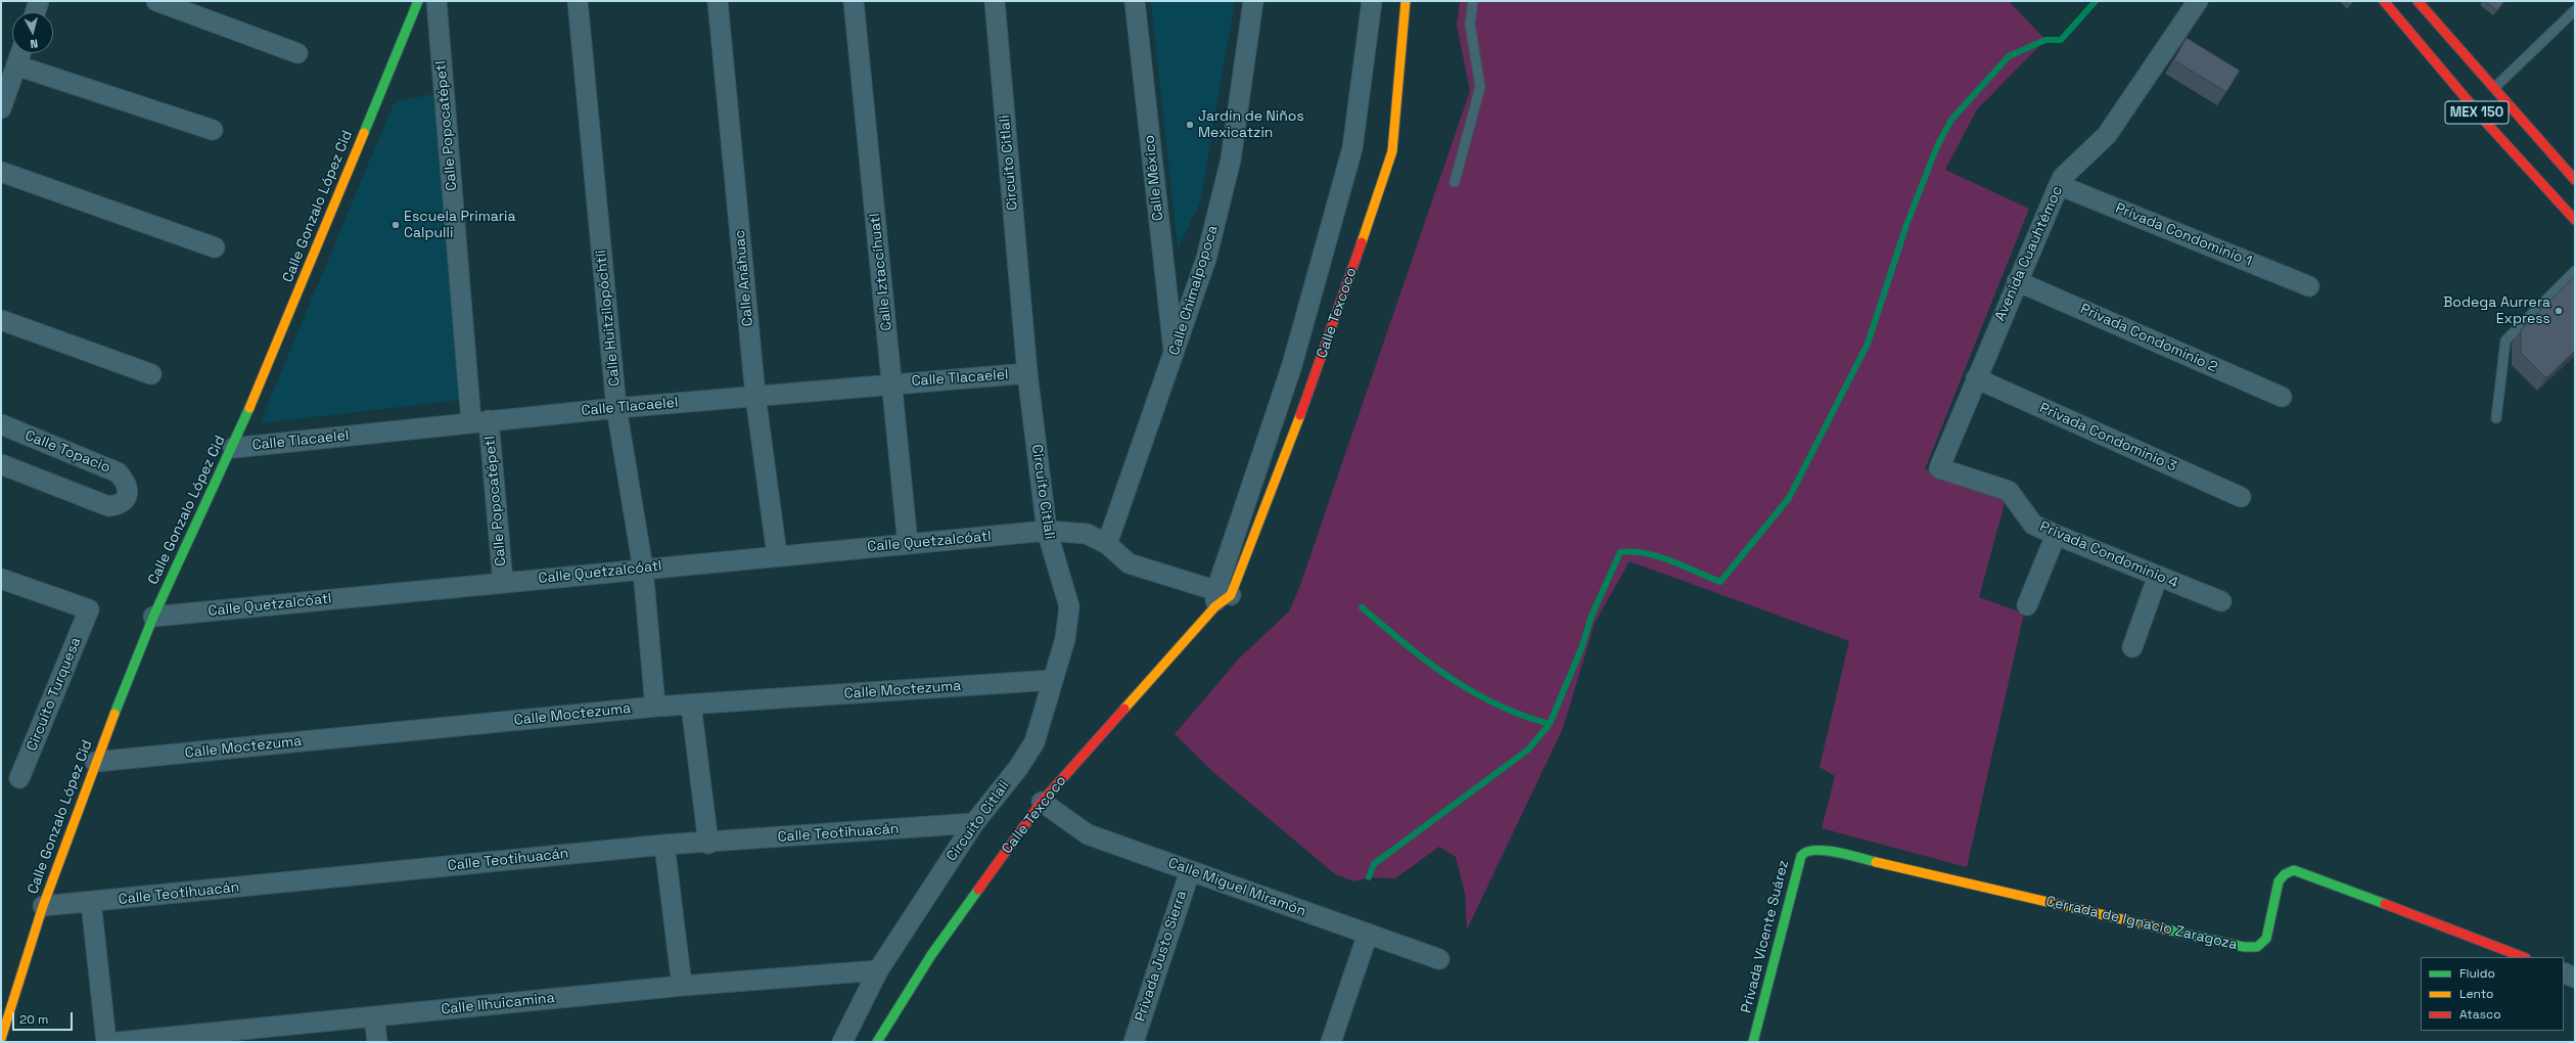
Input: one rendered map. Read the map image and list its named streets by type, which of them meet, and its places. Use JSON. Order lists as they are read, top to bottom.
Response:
{
  "streets": {
    "street": [
      "MEX 150",
      "Calle Popocatépetl",
      "Circuito Citlali",
      "Calle México",
      "Calle Gonzalo López Cid",
      "Privada Condominio 1",
      "Avenida Cuauhtémoc",
      "Calle Iztaccíhuatl",
      "Calle Anáhuac",
      "Calle Chimalpopoca",
      "Calle Texcoco",
      "Calle Huitzilopóchtli",
      "Privada Condominio 2",
      "Calle Tlacaelel",
      "Privada Condominio 3",
      "Calle Topacio",
      "Calle Quetzalcóatl",
      "Privada Condominio 4",
      "Calle Moctezuma",
      "Circuito Turquesa",
      "Calle Teotihuacán",
      "Calle Miguel Miramón",
      "Cerrada de Ignacio Zaragoza",
      "Privada Vicente Suárez",
      "Privada Justo Sierra",
      "Calle Ilhuicamina"
    ]
  },
  "crossings": [
    ["Calle Popocatépetl", "Calle Tlacaelel"],
    ["Calle Popocatépetl", "Calle Quetzalcóatl"],
    ["Circuito Citlali", "Calle Tlacaelel"],
    ["Circuito Citlali", "Calle Quetzalcóatl"],
    ["Circuito Citlali", "Calle Moctezuma"],
    ["Circuito Citlali", "Calle Teotihuacán"],
    ["Circuito Citlali", "Calle Ilhuicamina"],
    ["Calle México", "Calle Chimalpopoca"],
    ["Calle Gonzalo López Cid", "Calle Tlacaelel"],
    ["Calle Gonzalo López Cid", "Calle Quetzalcóatl"],
    ["Calle Gonzalo López Cid", "Calle Moctezuma"],
    ["Calle Gonzalo López Cid", "Calle Teotihuacán"],
    ["Privada Condominio 1", "Avenida Cuauhtémoc"],
    ["Avenida Cuauhtémoc", "Privada Condominio 2"],
    ["Avenida Cuauhtémoc", "Privada Condominio 3"],
    ["Avenida Cuauhtémoc", "Privada Condominio 4"],
    ["Calle Iztaccíhuatl", "Calle Tlacaelel"],
    ["Calle Iztaccíhuatl", "Calle Quetzalcóatl"],
    ["Calle Anáhuac", "Calle Tlacaelel"],
    ["Calle Anáhuac", "Calle Quetzalcóatl"],
    ["Calle Chimalpopoca", "Calle Quetzalcóatl"],
    ["Calle Texcoco", "Calle Miguel Miramón"],
    ["Calle Huitzilopóchtli", "Calle Tlacaelel"],
    ["Calle Huitzilopóchtli", "Calle Quetzalcóatl"],
    ["Calle Huitzilopóchtli", "Calle Moctezuma"],
    ["Calle Miguel Miramón", "Privada Justo Sierra"],
    ["Cerrada de Ignacio Zaragoza", "Privada Vicente Suárez"]
  ],
  "places": ["Jardín de Niños Mexicatzin", "Escuela Primaria Calpulli", "Bodega Aurrera Express"],
  "legend": ["Fluido", "Lento", "Atasco"],
  "scale_bar": "20 m",
  "north": "bottom"
}
